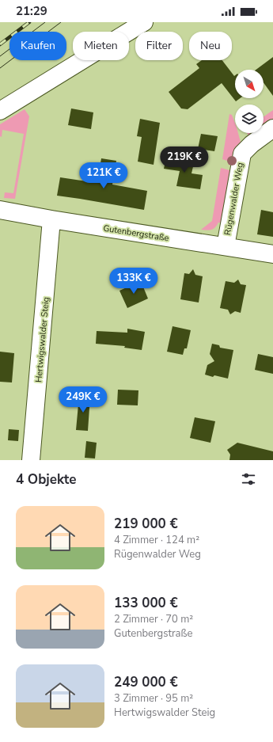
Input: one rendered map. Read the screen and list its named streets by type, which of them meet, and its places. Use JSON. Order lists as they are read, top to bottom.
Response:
{
  "streets": {
    "street": ["Rügenwalder Weg", "Gutenbergstraße", "Hertwigswalder Steig"]
  },
  "crossings": [
    ["Rügenwalder Weg", "Gutenbergstraße"],
    ["Gutenbergstraße", "Hertwigswalder Steig"]
  ],
  "north": "bottom right",
  "page": {
    "status": "21:29",
    "chip": [
      "Kaufen",
      "Mieten",
      "Filter",
      "Neu"
    ],
    "price": [
      "219K €",
      "121K €",
      "133K €",
      "249K €"
    ],
    "heading": "4 Objekte",
    "list": [
      {
        "name": "219 000 €",
        "note": "4 Zimmer · 124 m² · Rügenwalder Weg"
      },
      {
        "name": "133 000 €",
        "note": "2 Zimmer · 70 m² · Gutenbergstraße"
      },
      {
        "name": "249 000 €",
        "note": "3 Zimmer · 95 m² · Hertwigswalder Steig"
      }
    ]
  }
}
